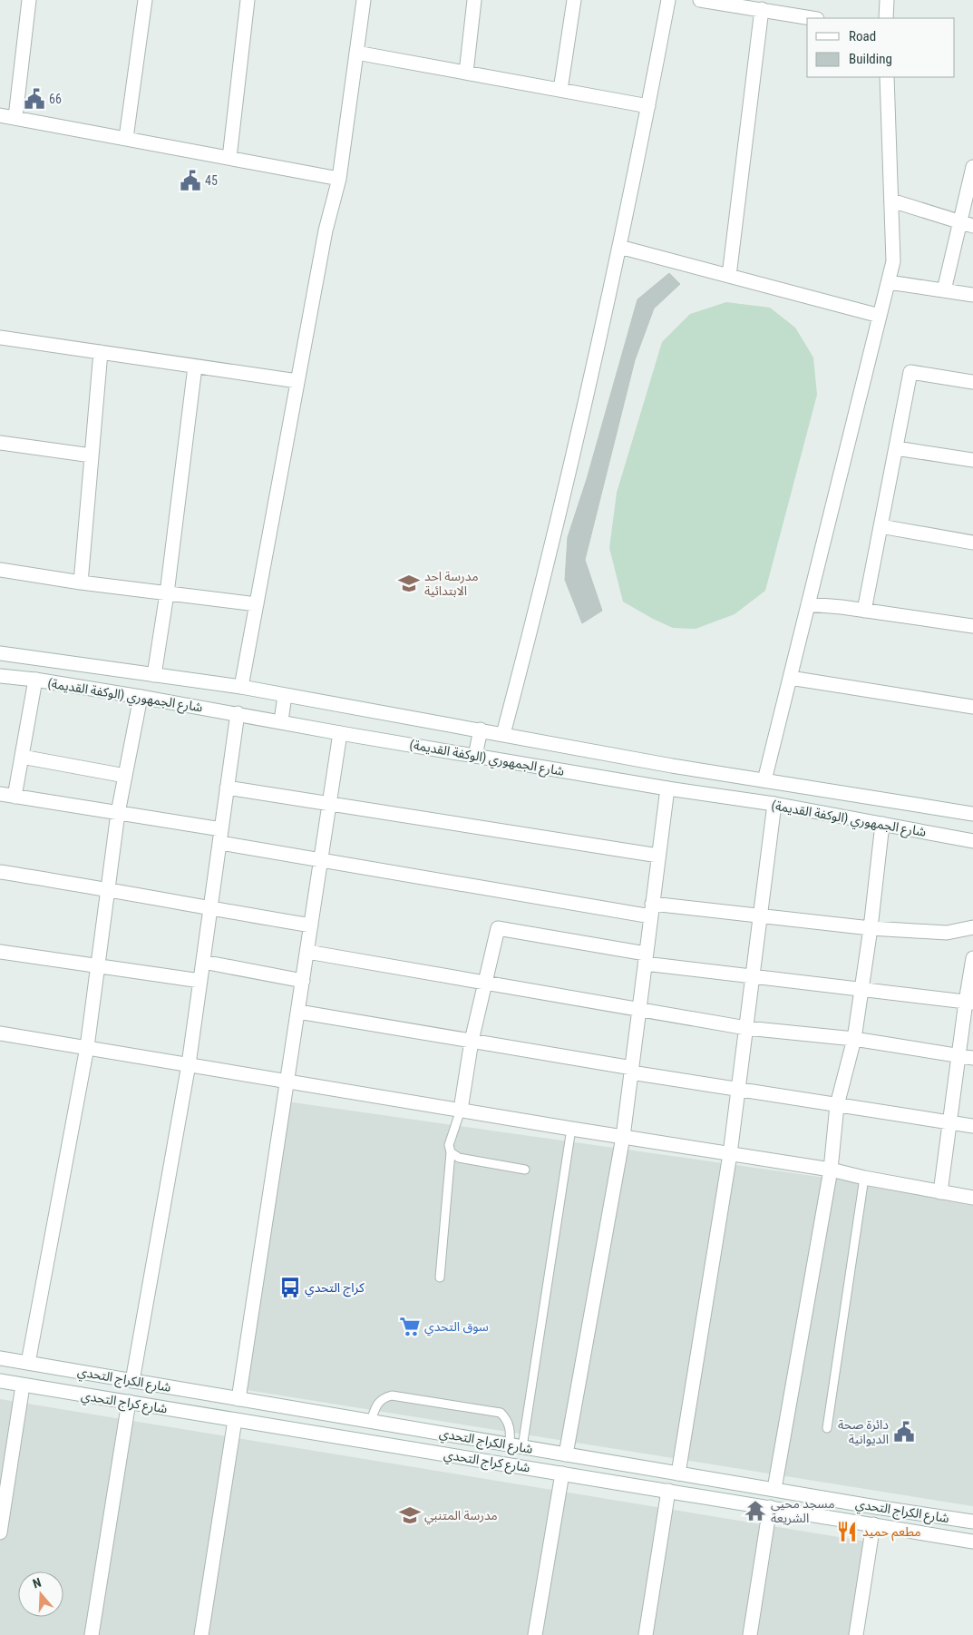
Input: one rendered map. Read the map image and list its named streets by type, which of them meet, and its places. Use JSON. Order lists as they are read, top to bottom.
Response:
{
  "streets": {
    "street": ["شارع الجمهوري (الوكفة القديمة)", "شارع الكراج التحدي", "شارع كراج التحدي"]
  },
  "places": {
    "public building": ["66", "45", "دائرة صحة الديوانية"],
    "school or university": ["مدرسة احد الابتدائية", "مدرسة المتنبي"],
    "bus stop": ["كراج التحدي"],
    "supermarket": ["سوق التحدي"],
    "temple": ["مسجد محيي الشريعة"],
    "restaurant": ["مطعم حميد"]
  },
  "legend": ["Road", "Building"],
  "north": "top"
}
